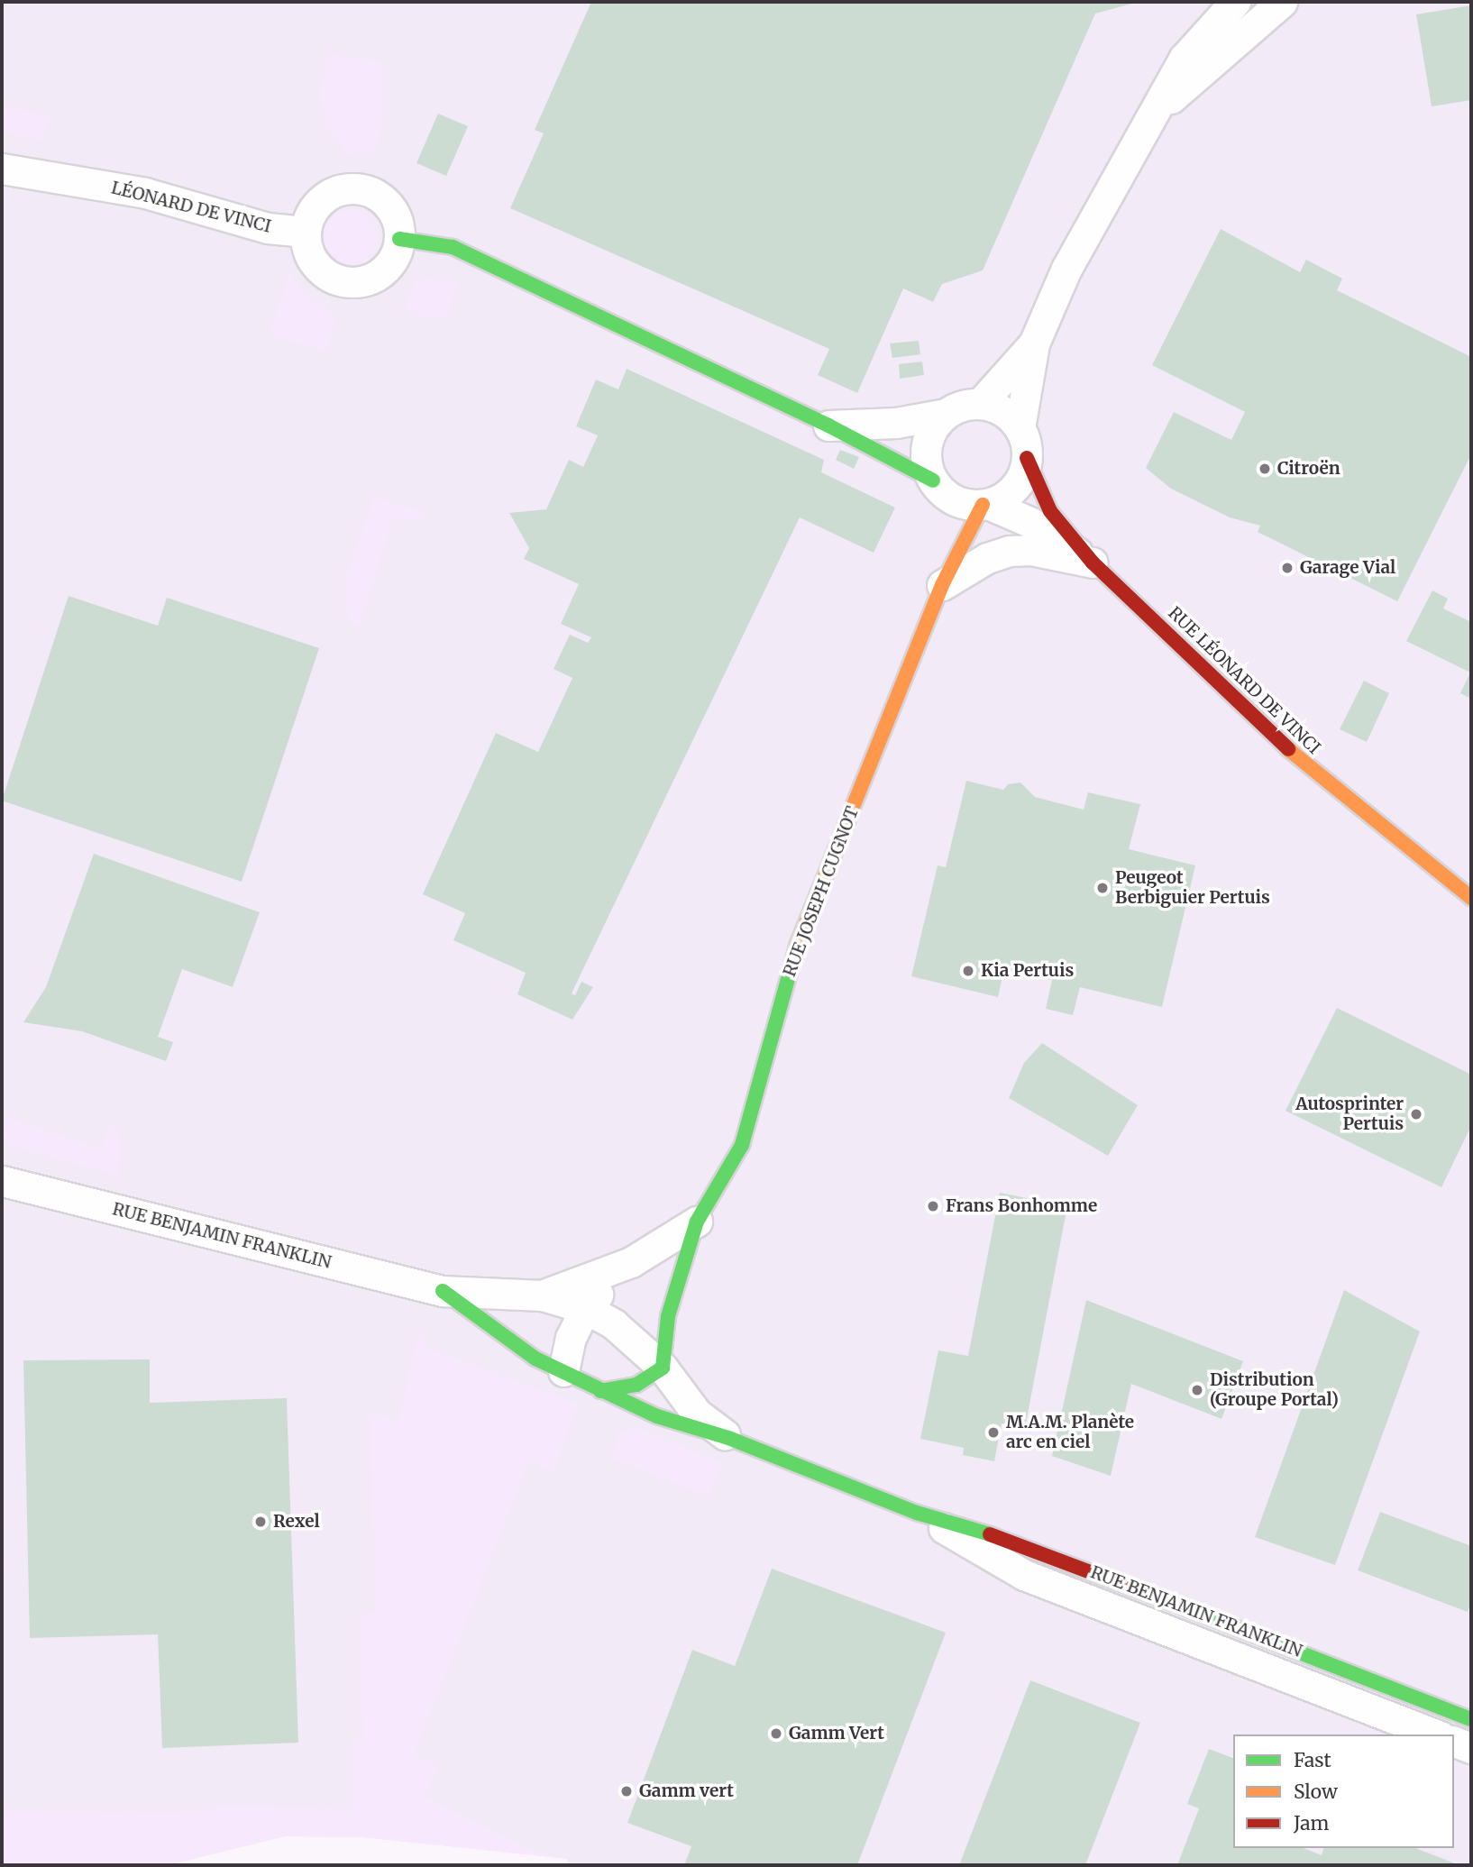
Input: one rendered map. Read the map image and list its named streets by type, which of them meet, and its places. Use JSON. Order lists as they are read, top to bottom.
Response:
{
  "streets": {
    "street": [
      "LÉONARD DE VINCI",
      "RUE LÉONARD DE VINCI",
      "RUE JOSEPH CUGNOT",
      "RUE BENJAMIN FRANKLIN"
    ]
  },
  "crossings": [
    ["RUE LÉONARD DE VINCI", "RUE JOSEPH CUGNOT"],
    ["RUE JOSEPH CUGNOT", "RUE BENJAMIN FRANKLIN"]
  ],
  "places": [
    "Citroën",
    "Garage Vial",
    "Peugeot Berbiguier Pertuis",
    "Kia Pertuis",
    "Autosprinter Pertuis",
    "Frans Bonhomme",
    "Distribution (Groupe Portal)",
    "M.A.M. Planète arc en ciel",
    "Rexel",
    "Gamm Vert",
    "Gamm vert"
  ],
  "legend": ["Fast", "Slow", "Jam"]
}
